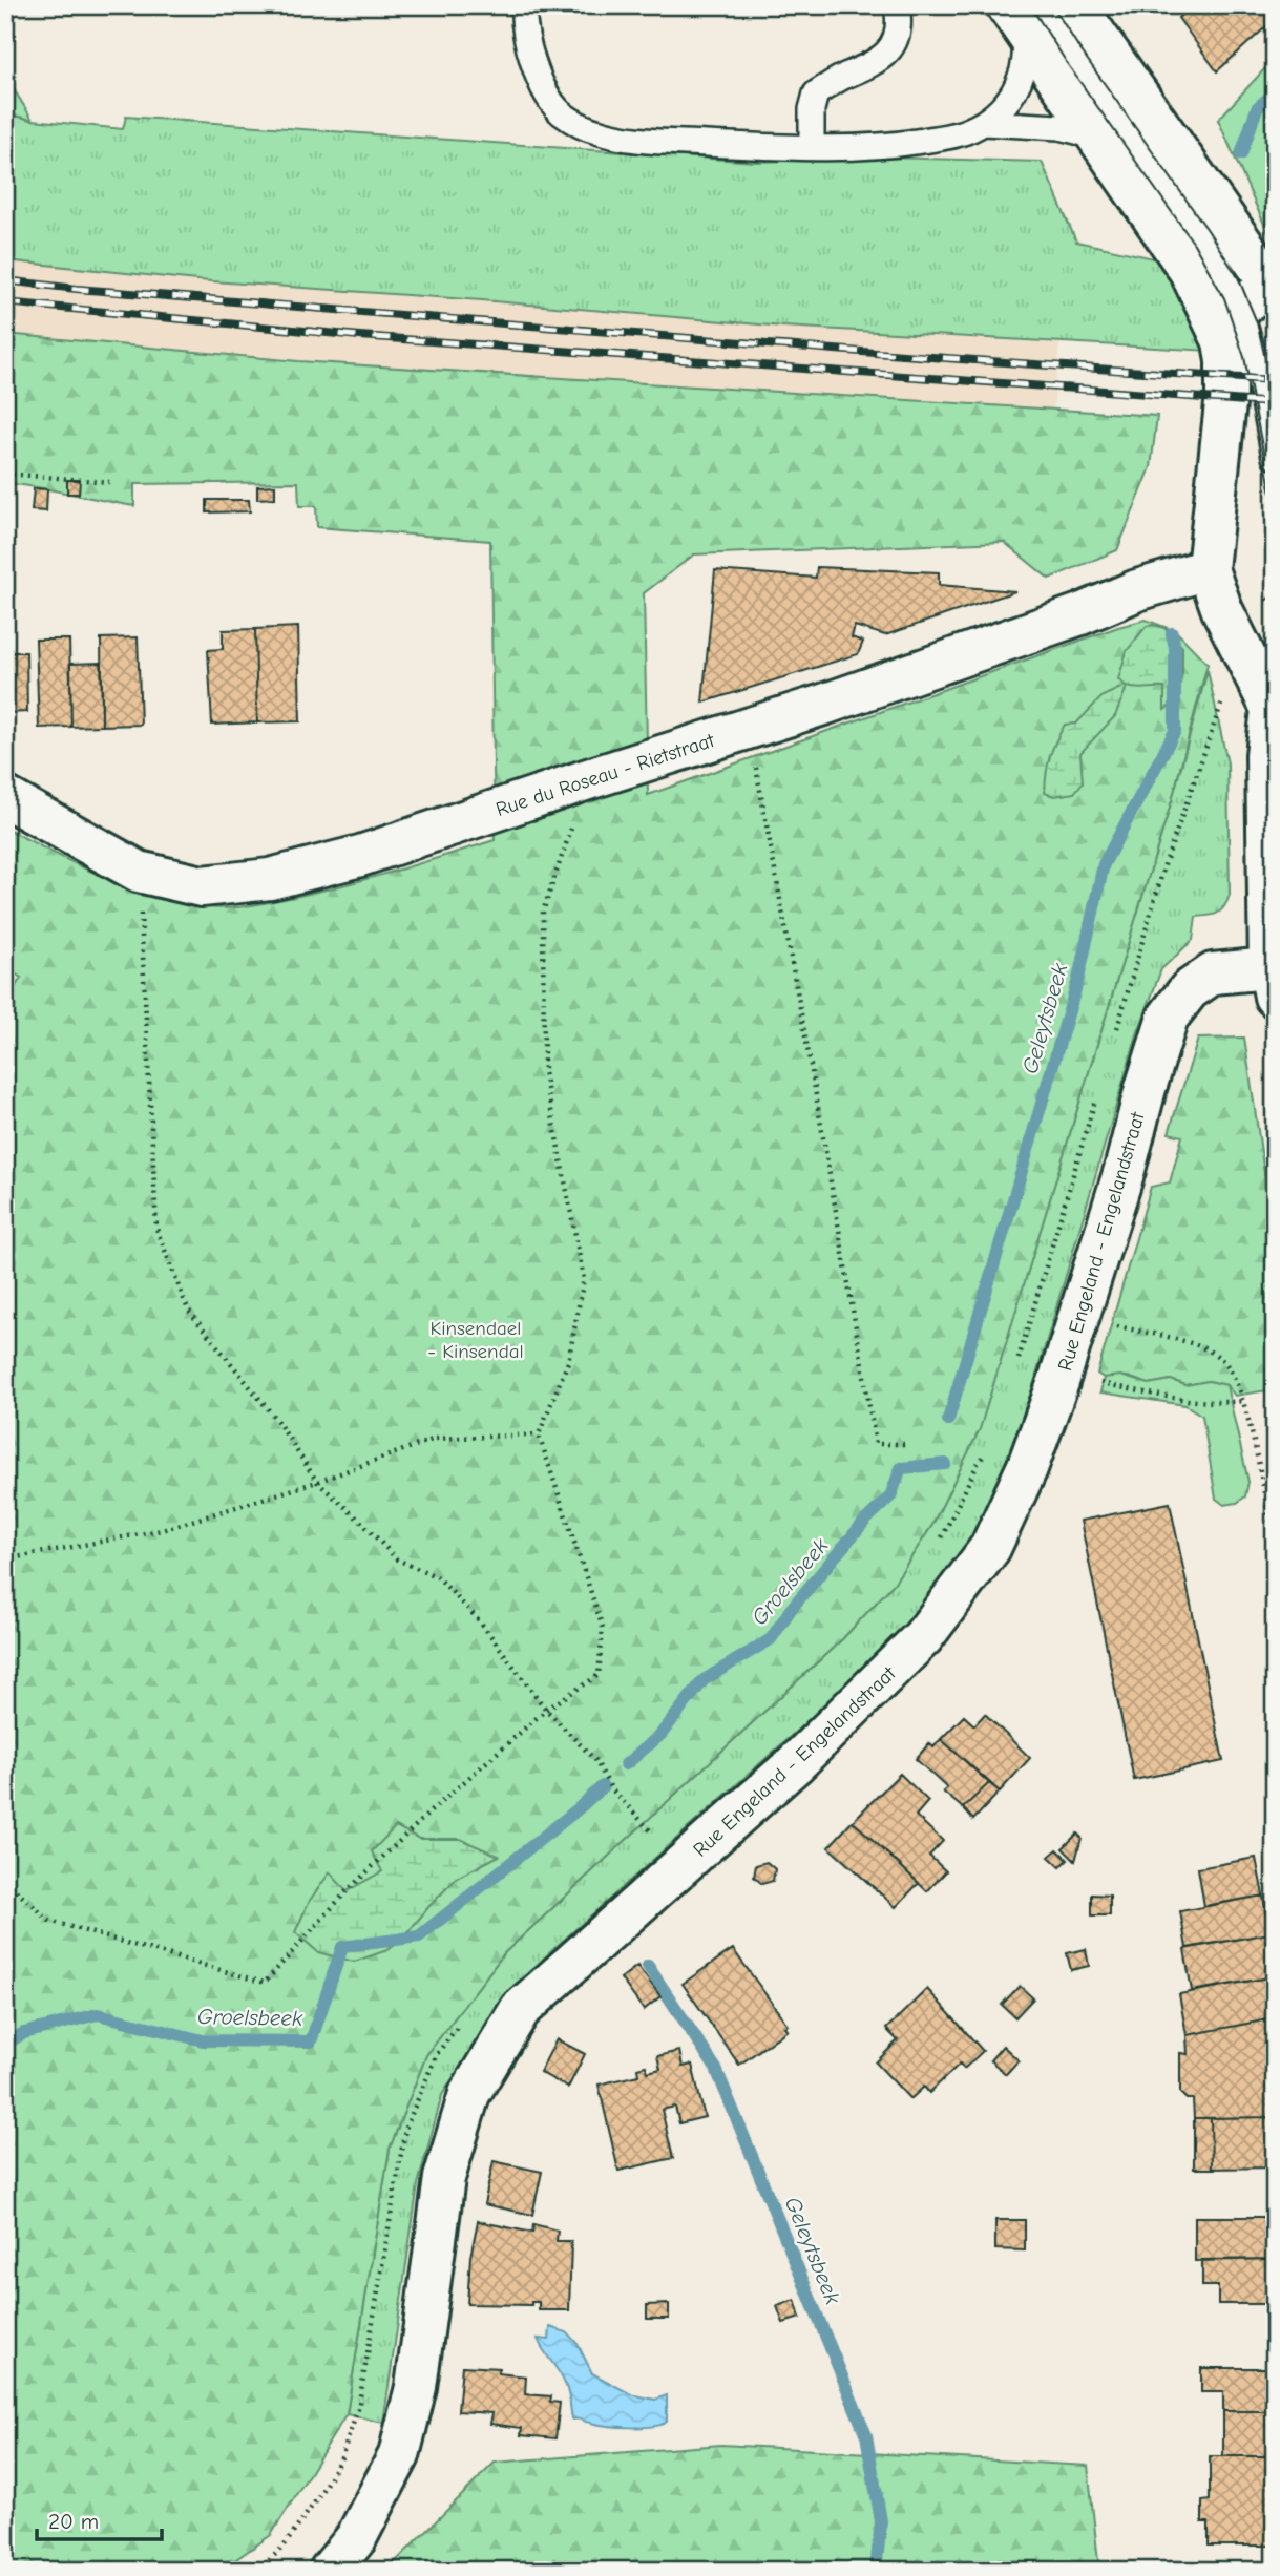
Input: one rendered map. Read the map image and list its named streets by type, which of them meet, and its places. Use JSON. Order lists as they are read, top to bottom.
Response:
{
  "streets": {
    "street": ["Rue du Roseau - Rietstraat", "Rue Engeland - Engelandstraat"]
  },
  "water": ["Geleytsbeek", "Groelsbeek"],
  "parks": ["Kinsendael - Kinsendal"],
  "scale_bar": "20 m"
}
